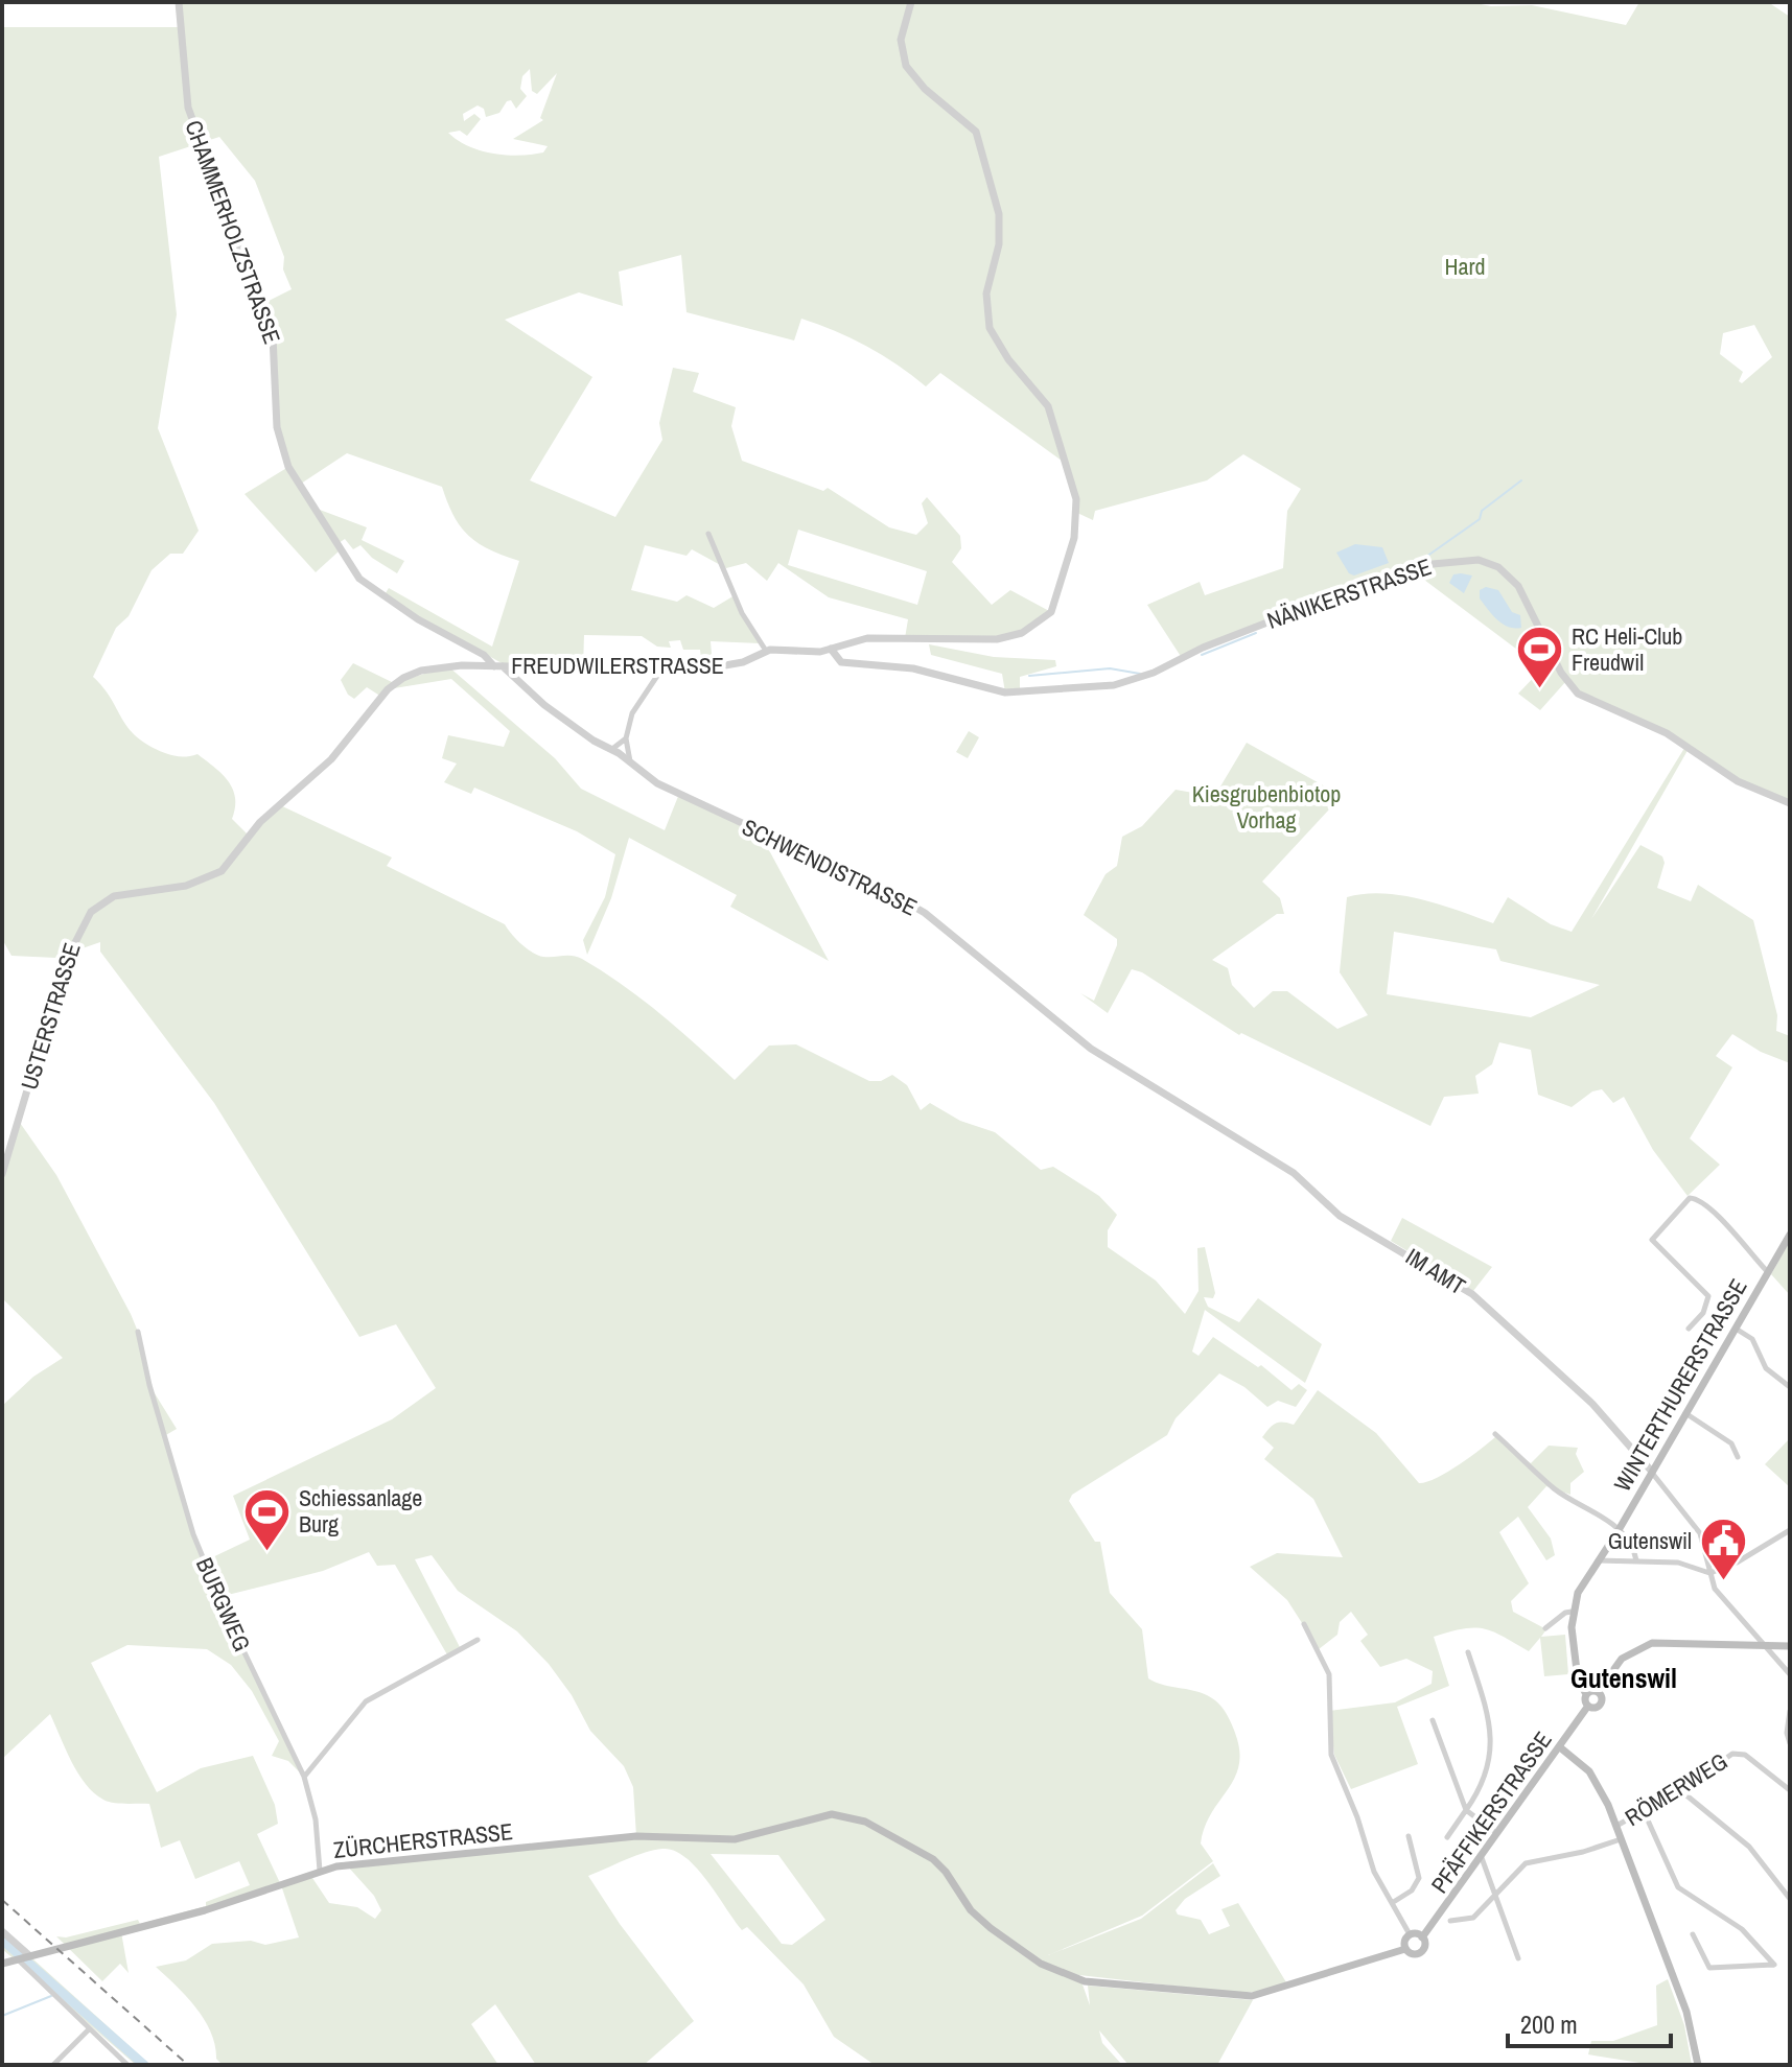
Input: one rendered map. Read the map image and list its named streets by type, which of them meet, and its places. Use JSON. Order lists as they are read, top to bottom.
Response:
{
  "streets": {
    "main road": ["WINTERTHURERSTRASSE", "PFÄFFIKERSTRASSE", "ZÜRCHERSTRASSE"],
    "street": [
      "CHAMMERHOLZSTRASSE",
      "NÄNIKERSTRASSE",
      "FREUDWILERSTRASSE",
      "SCHWENDISTRASSE",
      "USTERSTRASSE",
      "IM AMT",
      "BURGWEG",
      "RÖMERWEG"
    ]
  },
  "crossings": [
    ["CHAMMERHOLZSTRASSE", "FREUDWILERSTRASSE"],
    ["CHAMMERHOLZSTRASSE", "SCHWENDISTRASSE"],
    ["NÄNIKERSTRASSE", "FREUDWILERSTRASSE"],
    ["FREUDWILERSTRASSE", "SCHWENDISTRASSE"],
    ["FREUDWILERSTRASSE", "USTERSTRASSE"],
    ["SCHWENDISTRASSE", "IM AMT"],
    ["IM AMT", "WINTERTHURERSTRASSE"],
    ["BURGWEG", "ZÜRCHERSTRASSE"],
    ["PFÄFFIKERSTRASSE", "ZÜRCHERSTRASSE"]
  ],
  "districts": ["Gutenswil"],
  "parks": ["Hard", "Kiesgrubenbiotop Vorhag"],
  "places": {
    "sports": ["RC Heli-Club Freudwil", "Schiessanlage Burg"],
    "public building": ["Gutenswil"]
  },
  "scale_bar": "200 m"
}
